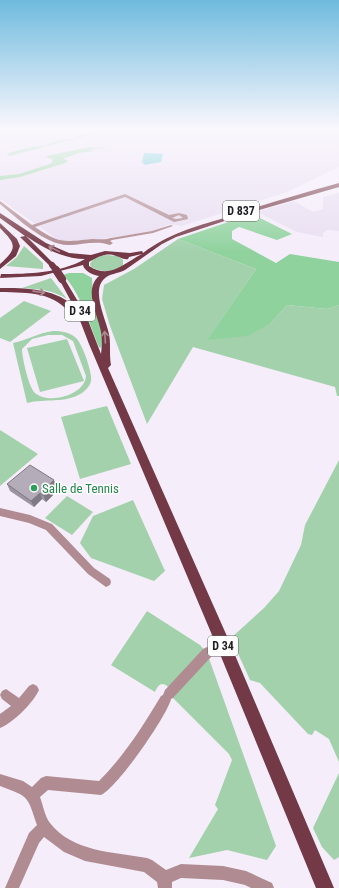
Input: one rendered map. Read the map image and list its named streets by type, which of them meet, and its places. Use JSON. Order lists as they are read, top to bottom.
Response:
{
  "streets": {
    "main road": ["D 837", "D 34"]
  },
  "places": ["Salle de Tennis"]
}
